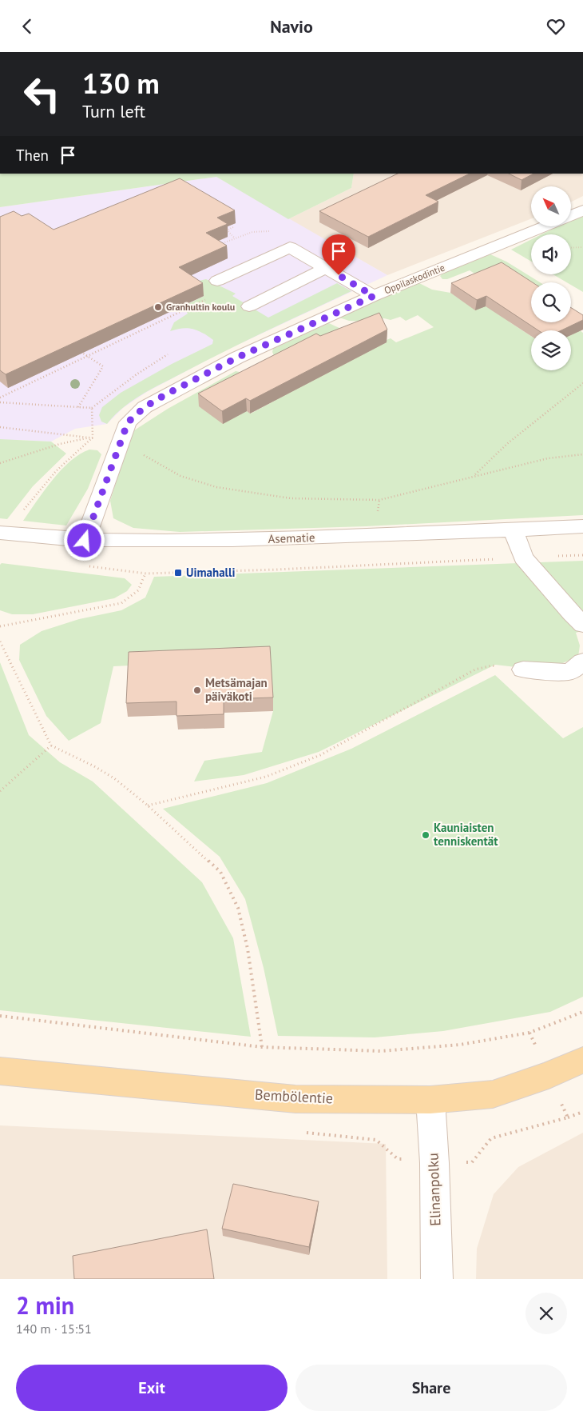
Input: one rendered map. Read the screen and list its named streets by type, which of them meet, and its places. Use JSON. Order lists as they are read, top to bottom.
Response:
{
  "streets": {
    "main road": ["Bembölentie"],
    "street": ["Oppilaskodintie", "Asematie", "Elinanpolku"]
  },
  "crossings": [
    ["Oppilaskodintie", "Asematie"],
    ["Bembölentie", "Elinanpolku"]
  ],
  "places": {
    "other": ["Granhultin koulu", "Metsämajan päiväkoti", "Kauniaisten tenniskentät"],
    "transit": ["Uimahalli"]
  },
  "north": "top left",
  "page": {
    "header": "Navio",
    "turn": ["130 m", "Turn left"],
    "then": "Then",
    "heading": ["2 min", "140 m · 15:51"],
    "buttons": ["Exit", "Share"]
  }
}
